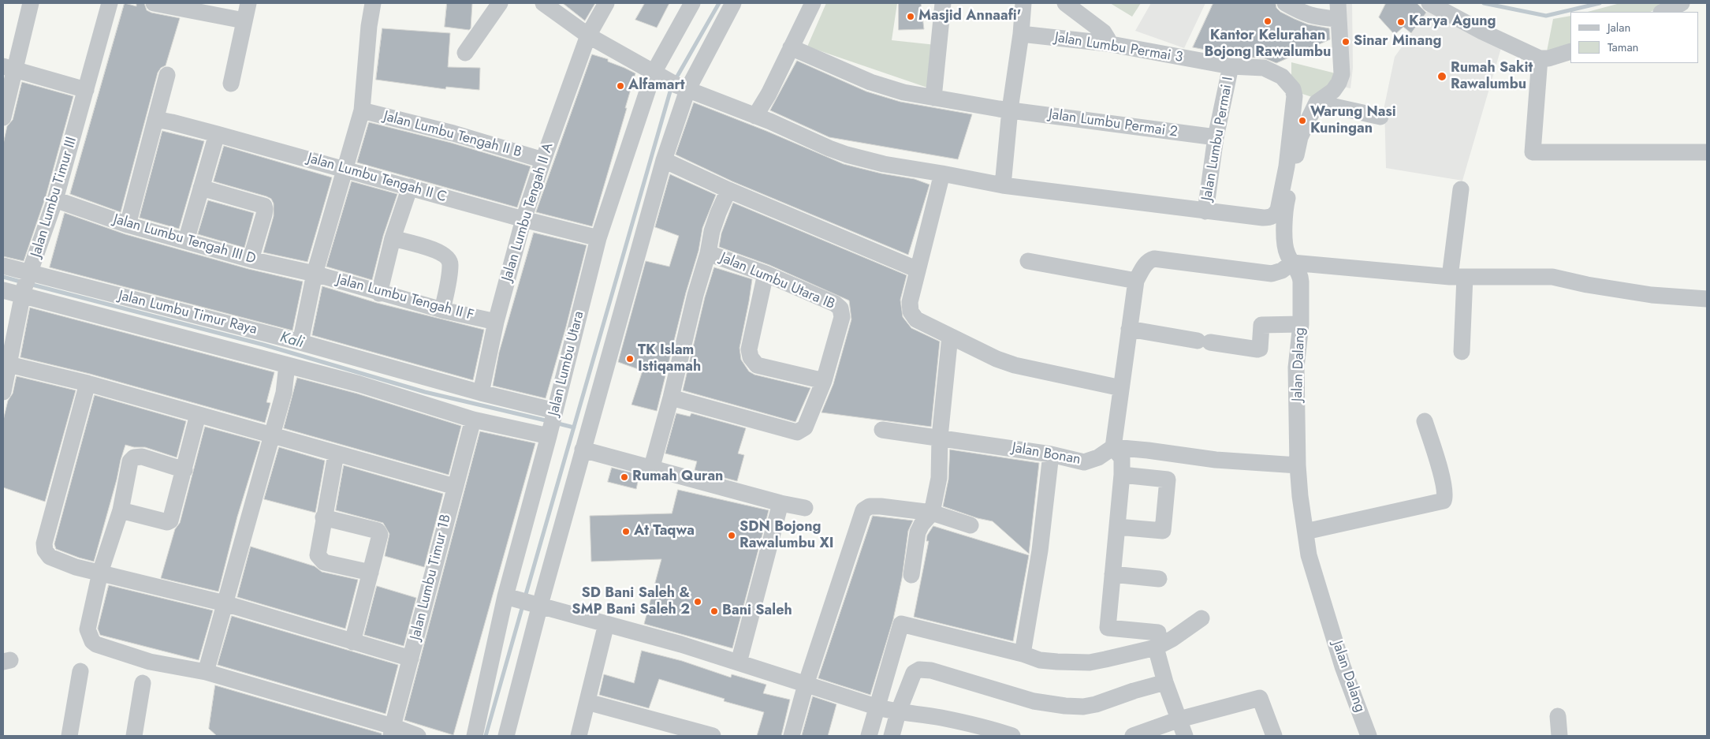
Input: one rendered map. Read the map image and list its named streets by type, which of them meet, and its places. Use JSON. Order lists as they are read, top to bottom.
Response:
{
  "streets": {
    "street": [
      "Jalan Lumbu Permai 3",
      "Jalan Lumbu Permai 2",
      "Jalan Lumbu Tengah II B",
      "Jalan Lumbu Permai I",
      "Jalan Lumbu Tengah II C",
      "Jalan Lumbu Timur III",
      "Jalan Lumbu Tengah II A",
      "Jalan Lumbu Tengah III D",
      "Jalan Lumbu Utara IB",
      "Jalan Lumbu Tengah II F",
      "Jalan Lumbu Timur Raya",
      "Jalan Lumbu Utara",
      "Jalan Dalang",
      "Jalan Bonan",
      "Jalan Lumbu Timur 1B"
    ]
  },
  "crossings": [
    ["Jalan Lumbu Permai 3", "Jalan Lumbu Permai I"],
    ["Jalan Lumbu Permai 2", "Jalan Lumbu Permai I"],
    ["Jalan Lumbu Tengah II B", "Jalan Lumbu Tengah II A"],
    ["Jalan Lumbu Tengah II C", "Jalan Lumbu Tengah II A"],
    ["Jalan Lumbu Tengah II C", "Jalan Lumbu Utara"],
    ["Jalan Lumbu Timur III", "Jalan Lumbu Tengah III D"],
    ["Jalan Lumbu Timur III", "Jalan Lumbu Timur Raya"],
    ["Jalan Lumbu Tengah II A", "Jalan Lumbu Tengah II F"],
    ["Jalan Lumbu Tengah II A", "Jalan Lumbu Timur Raya"],
    ["Jalan Lumbu Tengah III D", "Jalan Lumbu Tengah II F"],
    ["Jalan Lumbu Timur Raya", "Jalan Lumbu Utara"],
    ["Jalan Lumbu Timur Raya", "Jalan Lumbu Timur 1B"]
  ],
  "water": ["Kali"],
  "places": [
    "Masjid Annaafi'",
    "Kantor Kelurahan Bojong Rawalumbu",
    "Karya Agung",
    "Sinar Minang",
    "Rumah Sakit Rawalumbu",
    "Alfamart",
    "Warung Nasi Kuningan",
    "TK Islam Istiqamah",
    "Rumah Quran",
    "At Taqwa",
    "SDN Bojong Rawalumbu XI",
    "SD Bani Saleh & SMP Bani Saleh 2",
    "Bani Saleh"
  ],
  "legend": ["Jalan", "Taman"]
}
